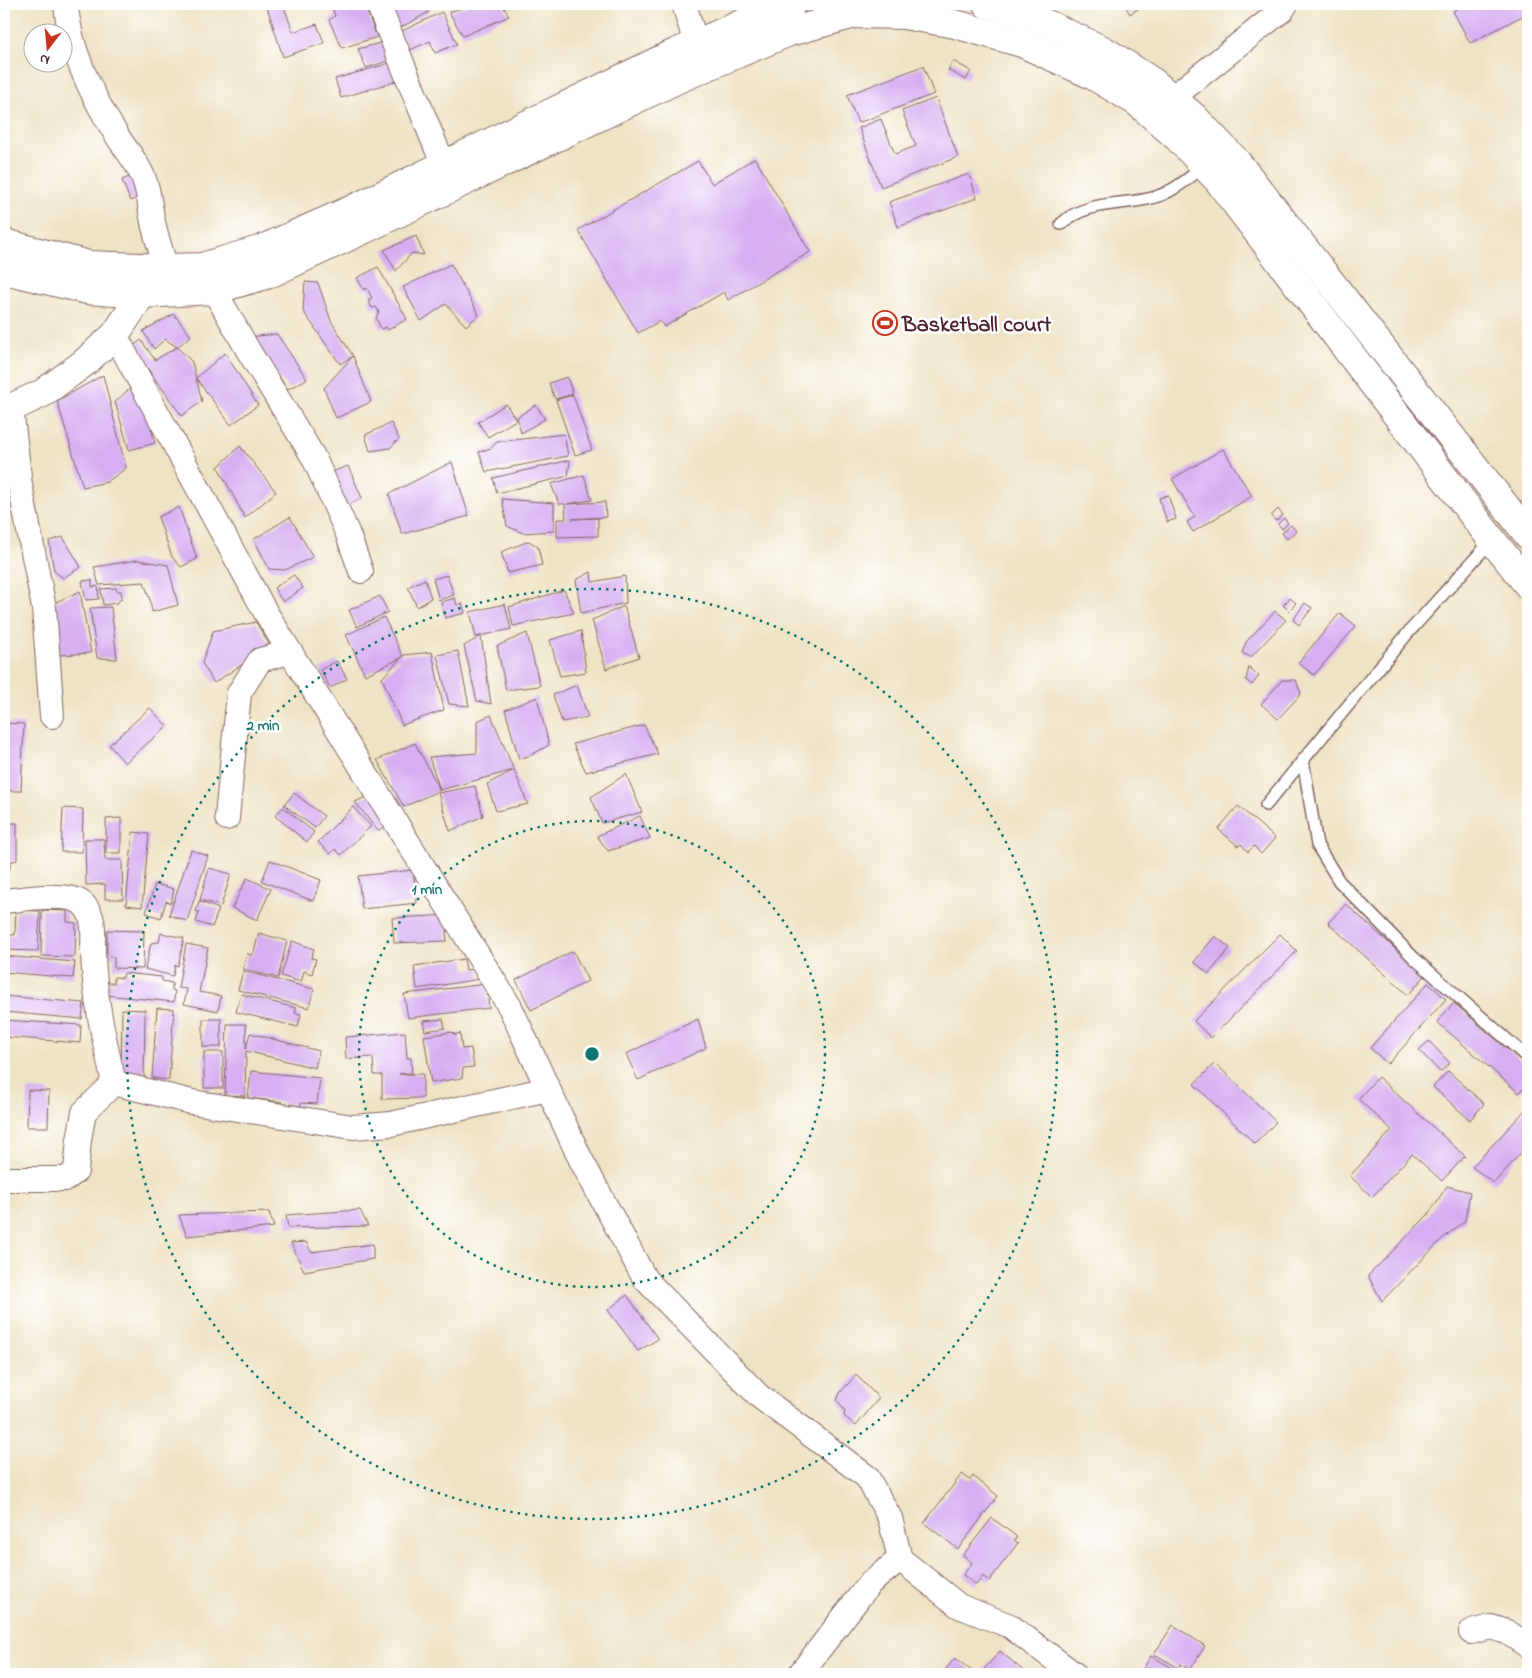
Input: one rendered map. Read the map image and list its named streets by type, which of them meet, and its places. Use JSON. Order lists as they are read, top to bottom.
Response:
{
  "places": {
    "sports": ["Basketball court"]
  },
  "north": "bottom",
  "rings": ["2 min", "1 min"]
}
